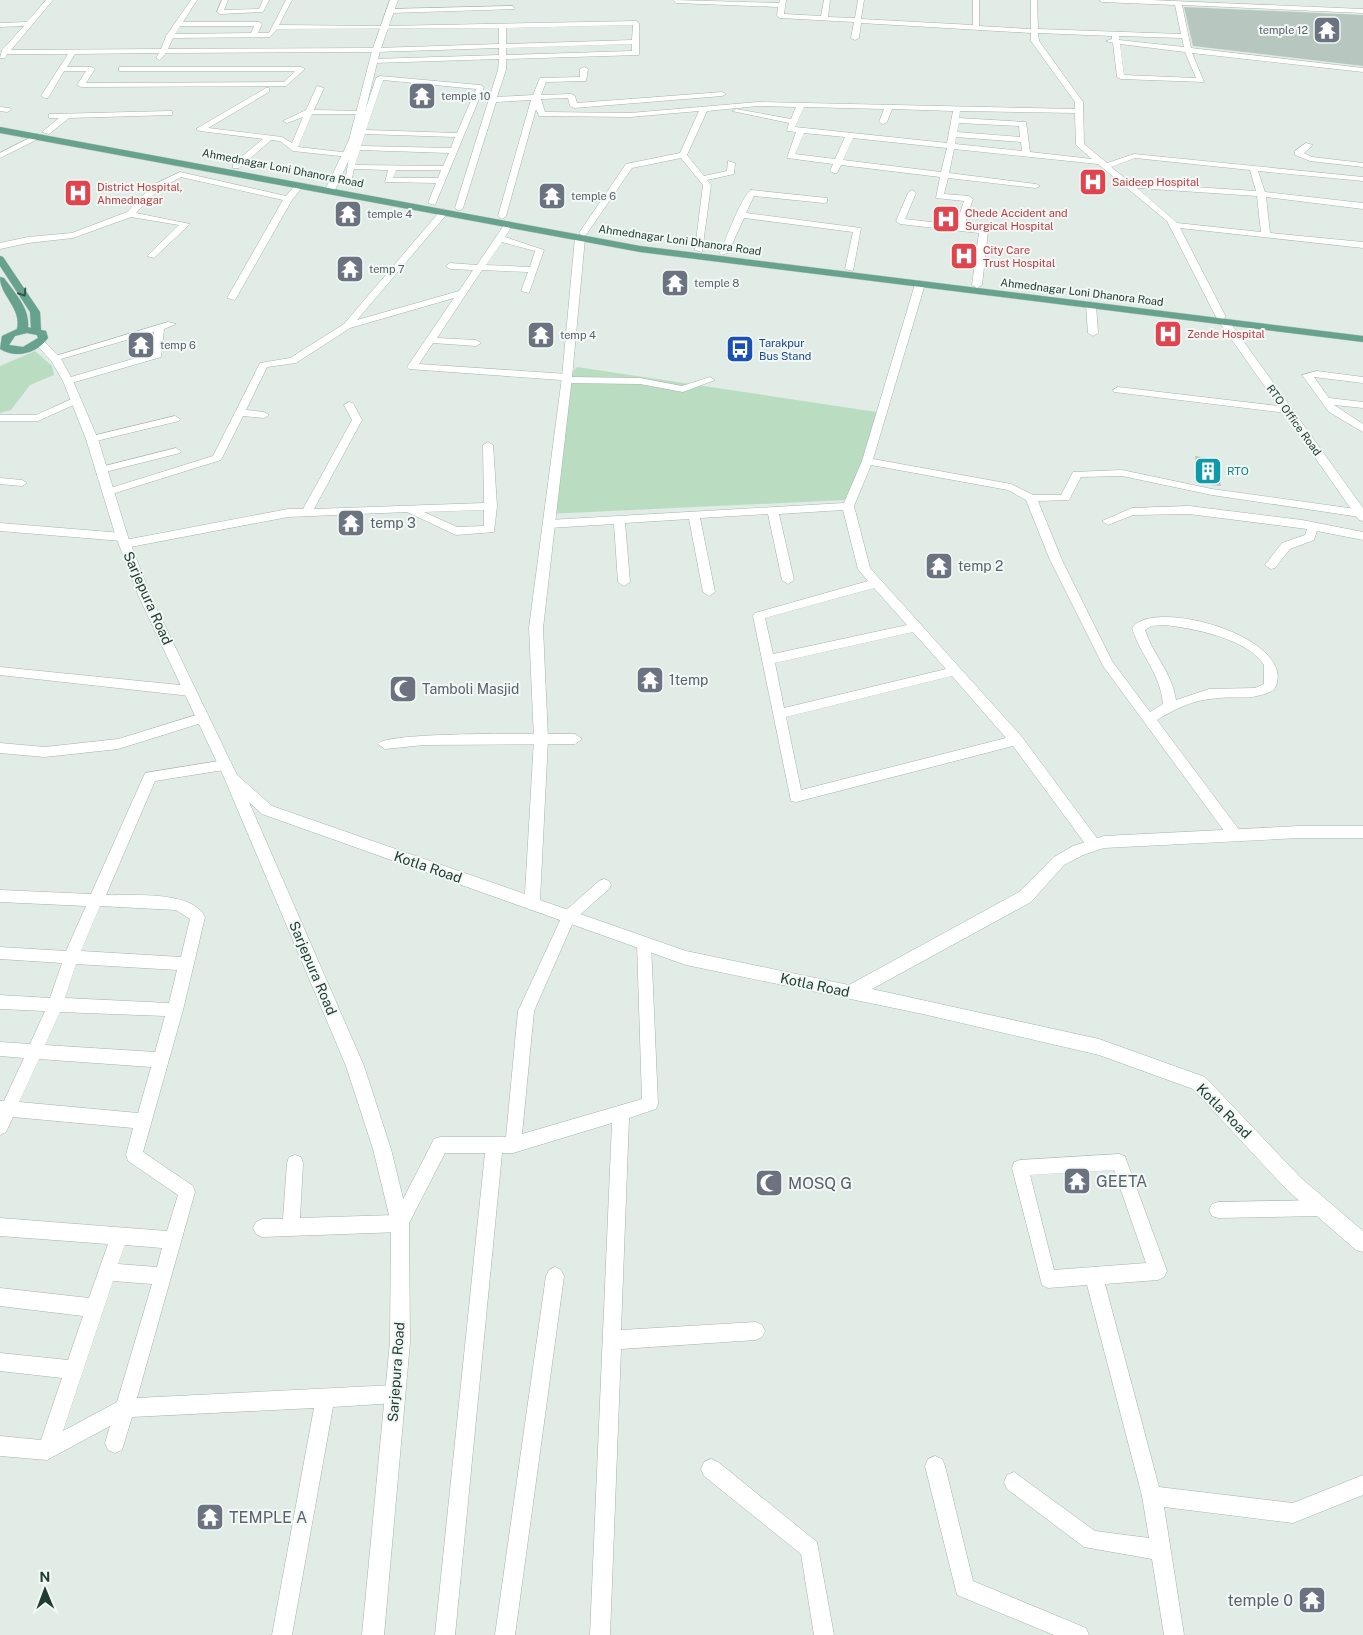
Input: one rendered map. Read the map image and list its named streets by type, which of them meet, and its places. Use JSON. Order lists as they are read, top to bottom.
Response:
{
  "streets": {
    "main road": ["Ahmednagar Loni Dhanora Road"],
    "street": ["RTO Office Road", "Sarjepura Road", "Kotla Road"]
  },
  "crossings": [
    ["Ahmednagar Loni Dhanora Road", "RTO Office Road"],
    ["Sarjepura Road", "Kotla Road"]
  ],
  "places": {
    "temple": [
      "temple 12",
      "temple 10",
      "temple 6",
      "temple 4",
      "temp 7",
      "temple 8",
      "temp 4",
      "temp 6",
      "temp 3",
      "temp 2",
      "1temp",
      "GEETA",
      "TEMPLE A",
      "temple 0"
    ],
    "hospital": [
      "Saideep Hospital",
      "District Hospital, Ahmednagar",
      "Chede Accident and Surgical Hospital",
      "City Care Trust Hospital",
      "Zende Hospital"
    ],
    "bus stop": ["Tarakpur Bus Stand"],
    "building": ["RTO"],
    "mosque": ["Tamboli Masjid", "MOSQ G"]
  },
  "north": "top"
}
